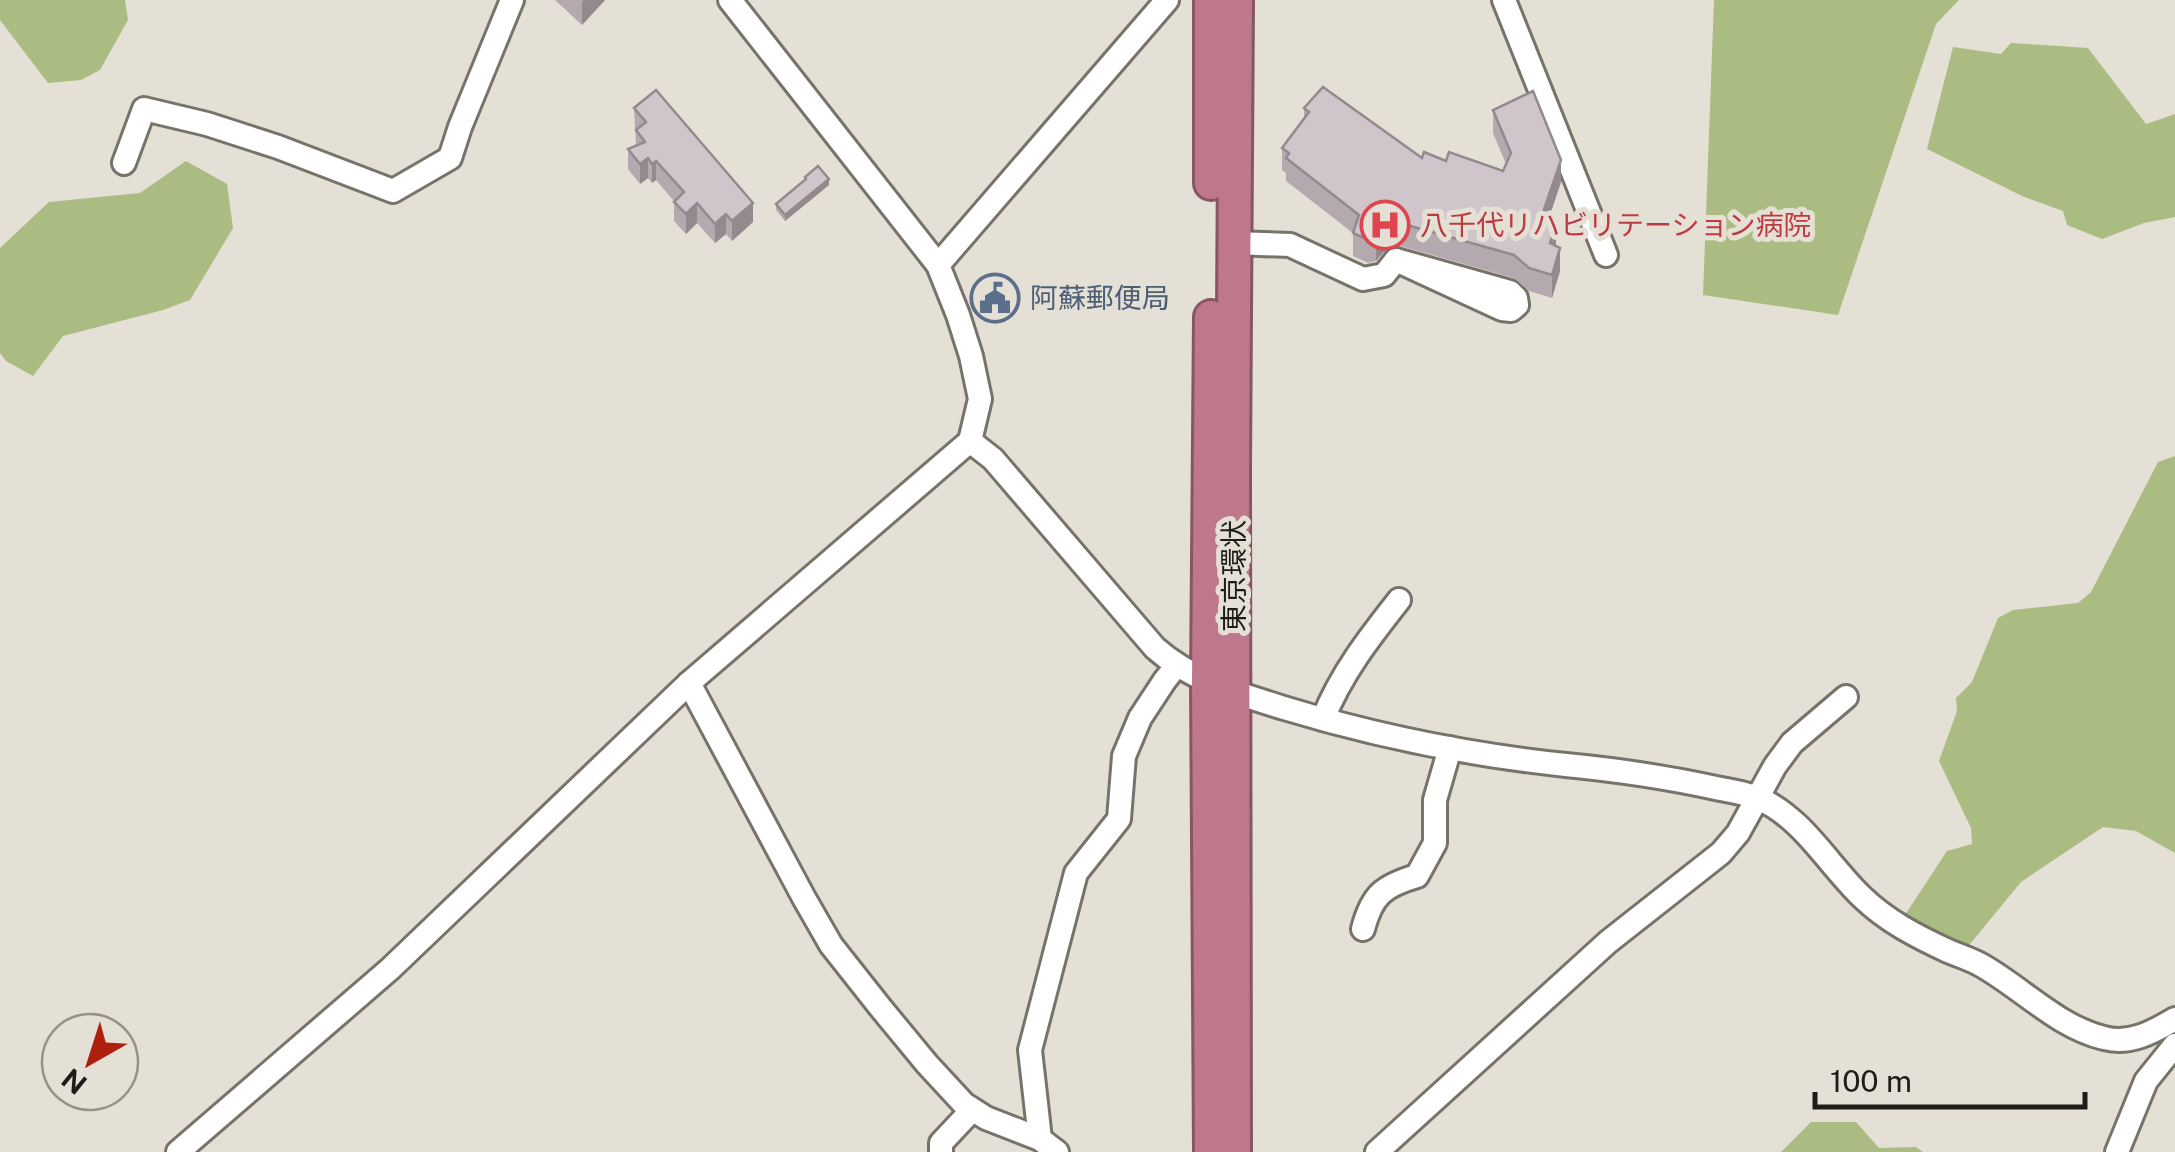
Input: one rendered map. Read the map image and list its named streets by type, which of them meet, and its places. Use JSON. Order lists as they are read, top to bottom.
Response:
{
  "streets": {
    "highway": ["東京環状"]
  },
  "places": {
    "hospital": ["八千代リハビリテーション病院"],
    "public building": ["阿蘇郵便局"]
  },
  "scale_bar": "100 m",
  "north": "bottom left"
}
